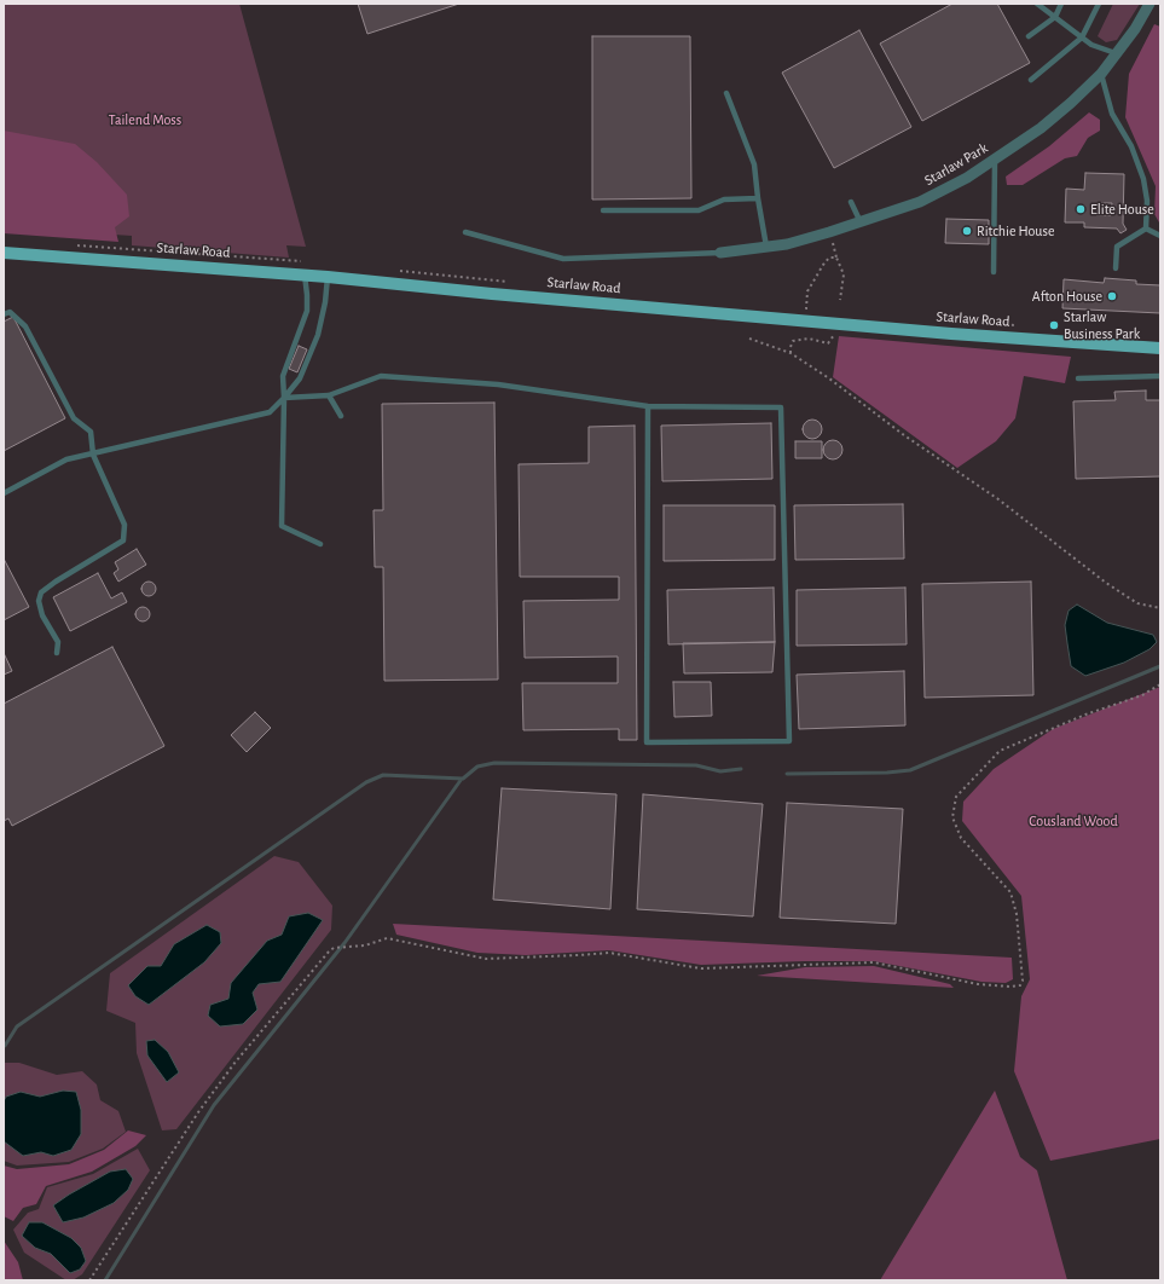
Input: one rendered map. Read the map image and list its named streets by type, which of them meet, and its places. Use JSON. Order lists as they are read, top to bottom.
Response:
{
  "streets": {
    "main road": ["Starlaw Road"],
    "street": ["Starlaw Park"]
  },
  "parks": ["Tailend Moss", "Cousland Wood"],
  "places": [
    "Elite House",
    "Ritchie House",
    "Afton House",
    "Starlaw Business Park"
  ]
}
